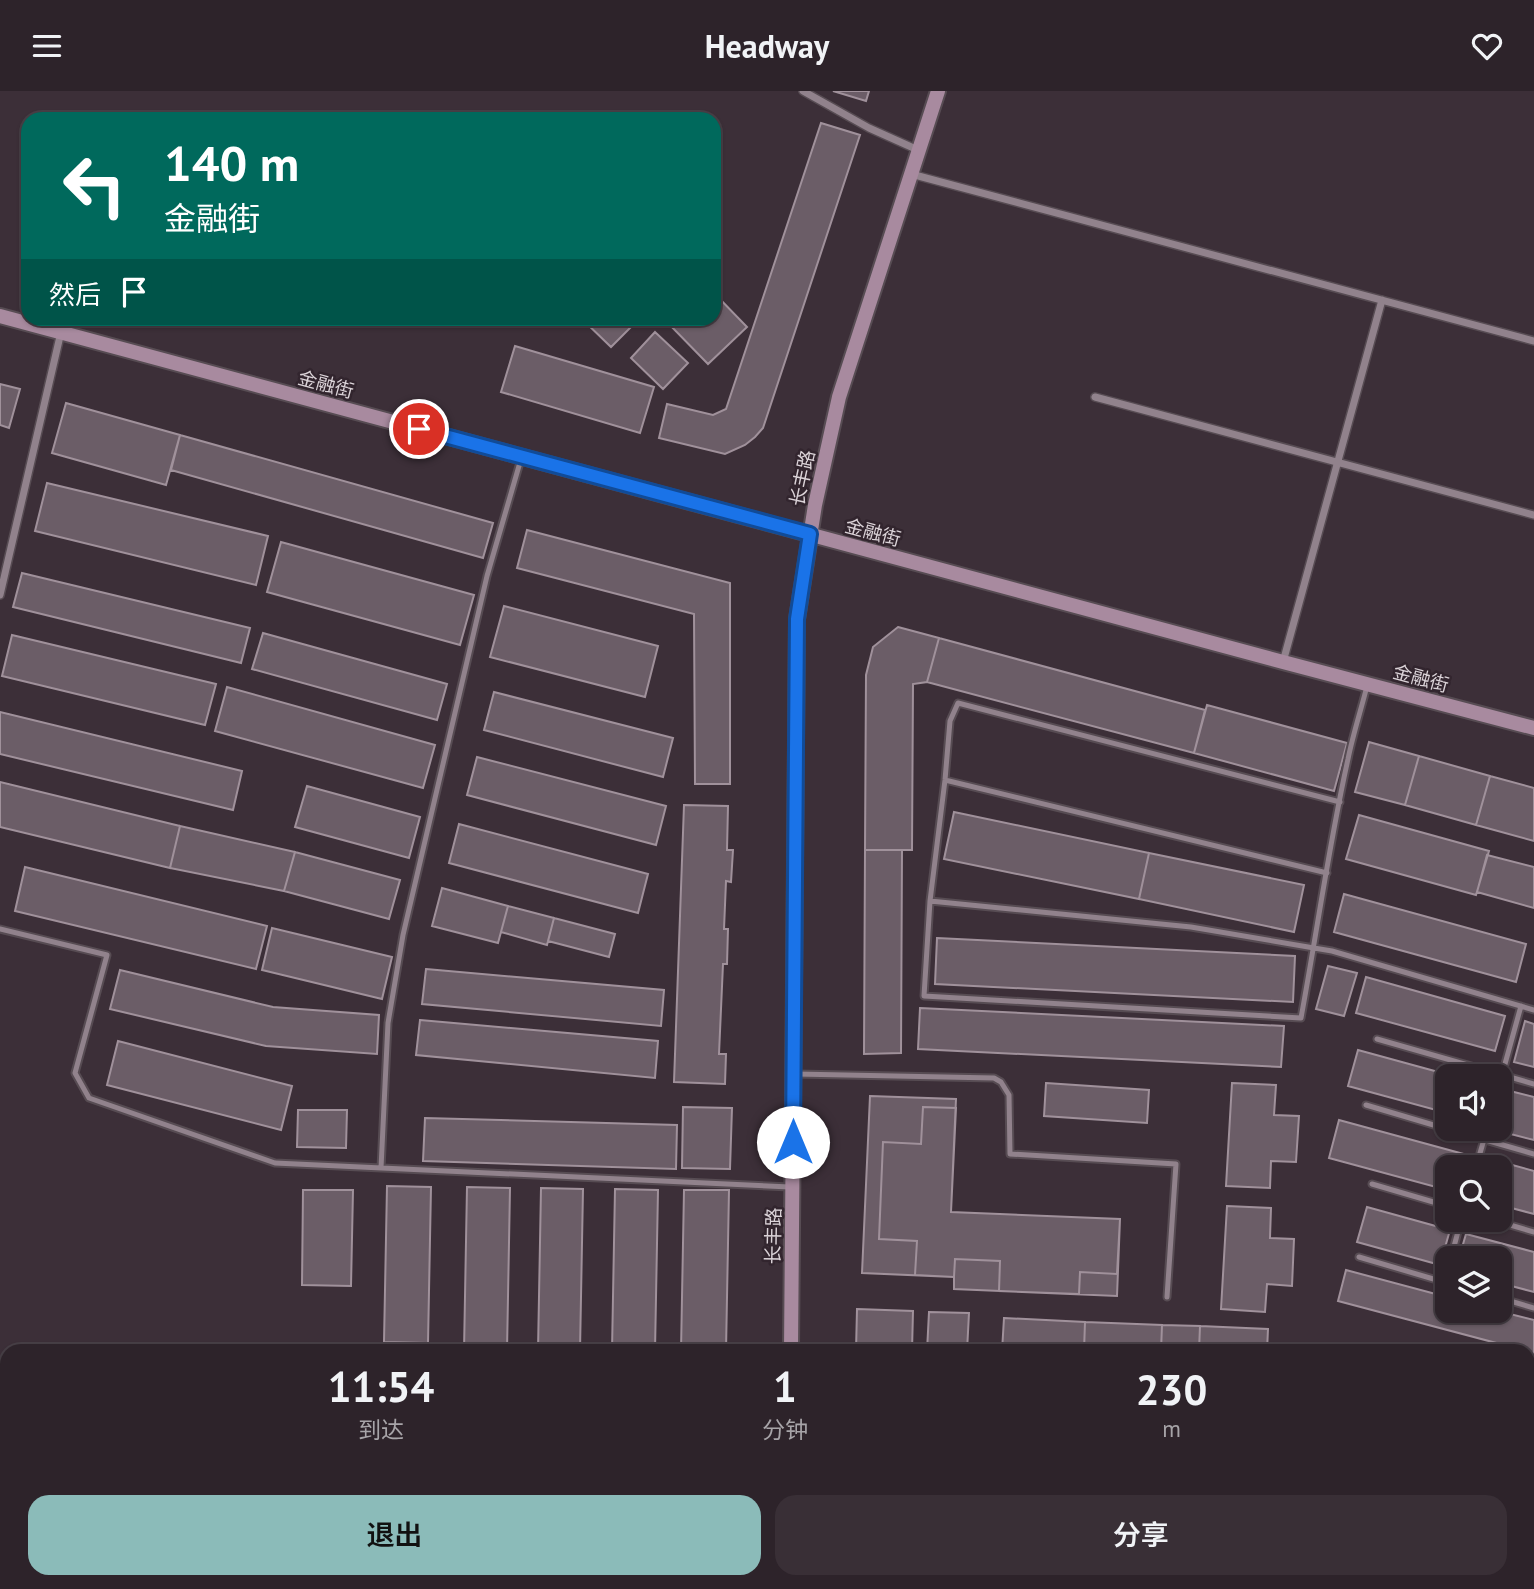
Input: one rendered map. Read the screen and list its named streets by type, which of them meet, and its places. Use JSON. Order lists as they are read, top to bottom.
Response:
{
  "streets": {
    "street": ["金融街", "长丰路"]
  },
  "crossings": [
    ["金融街", "长丰路"]
  ],
  "page": {
    "header": "Headway",
    "turn": ["140 m", "金融街"],
    "then": "然后",
    "eta": [
      "11:54",
      "到达",
      "1",
      "分钟",
      "230",
      "m"
    ],
    "buttons": ["退出", "分享"]
  }
}
